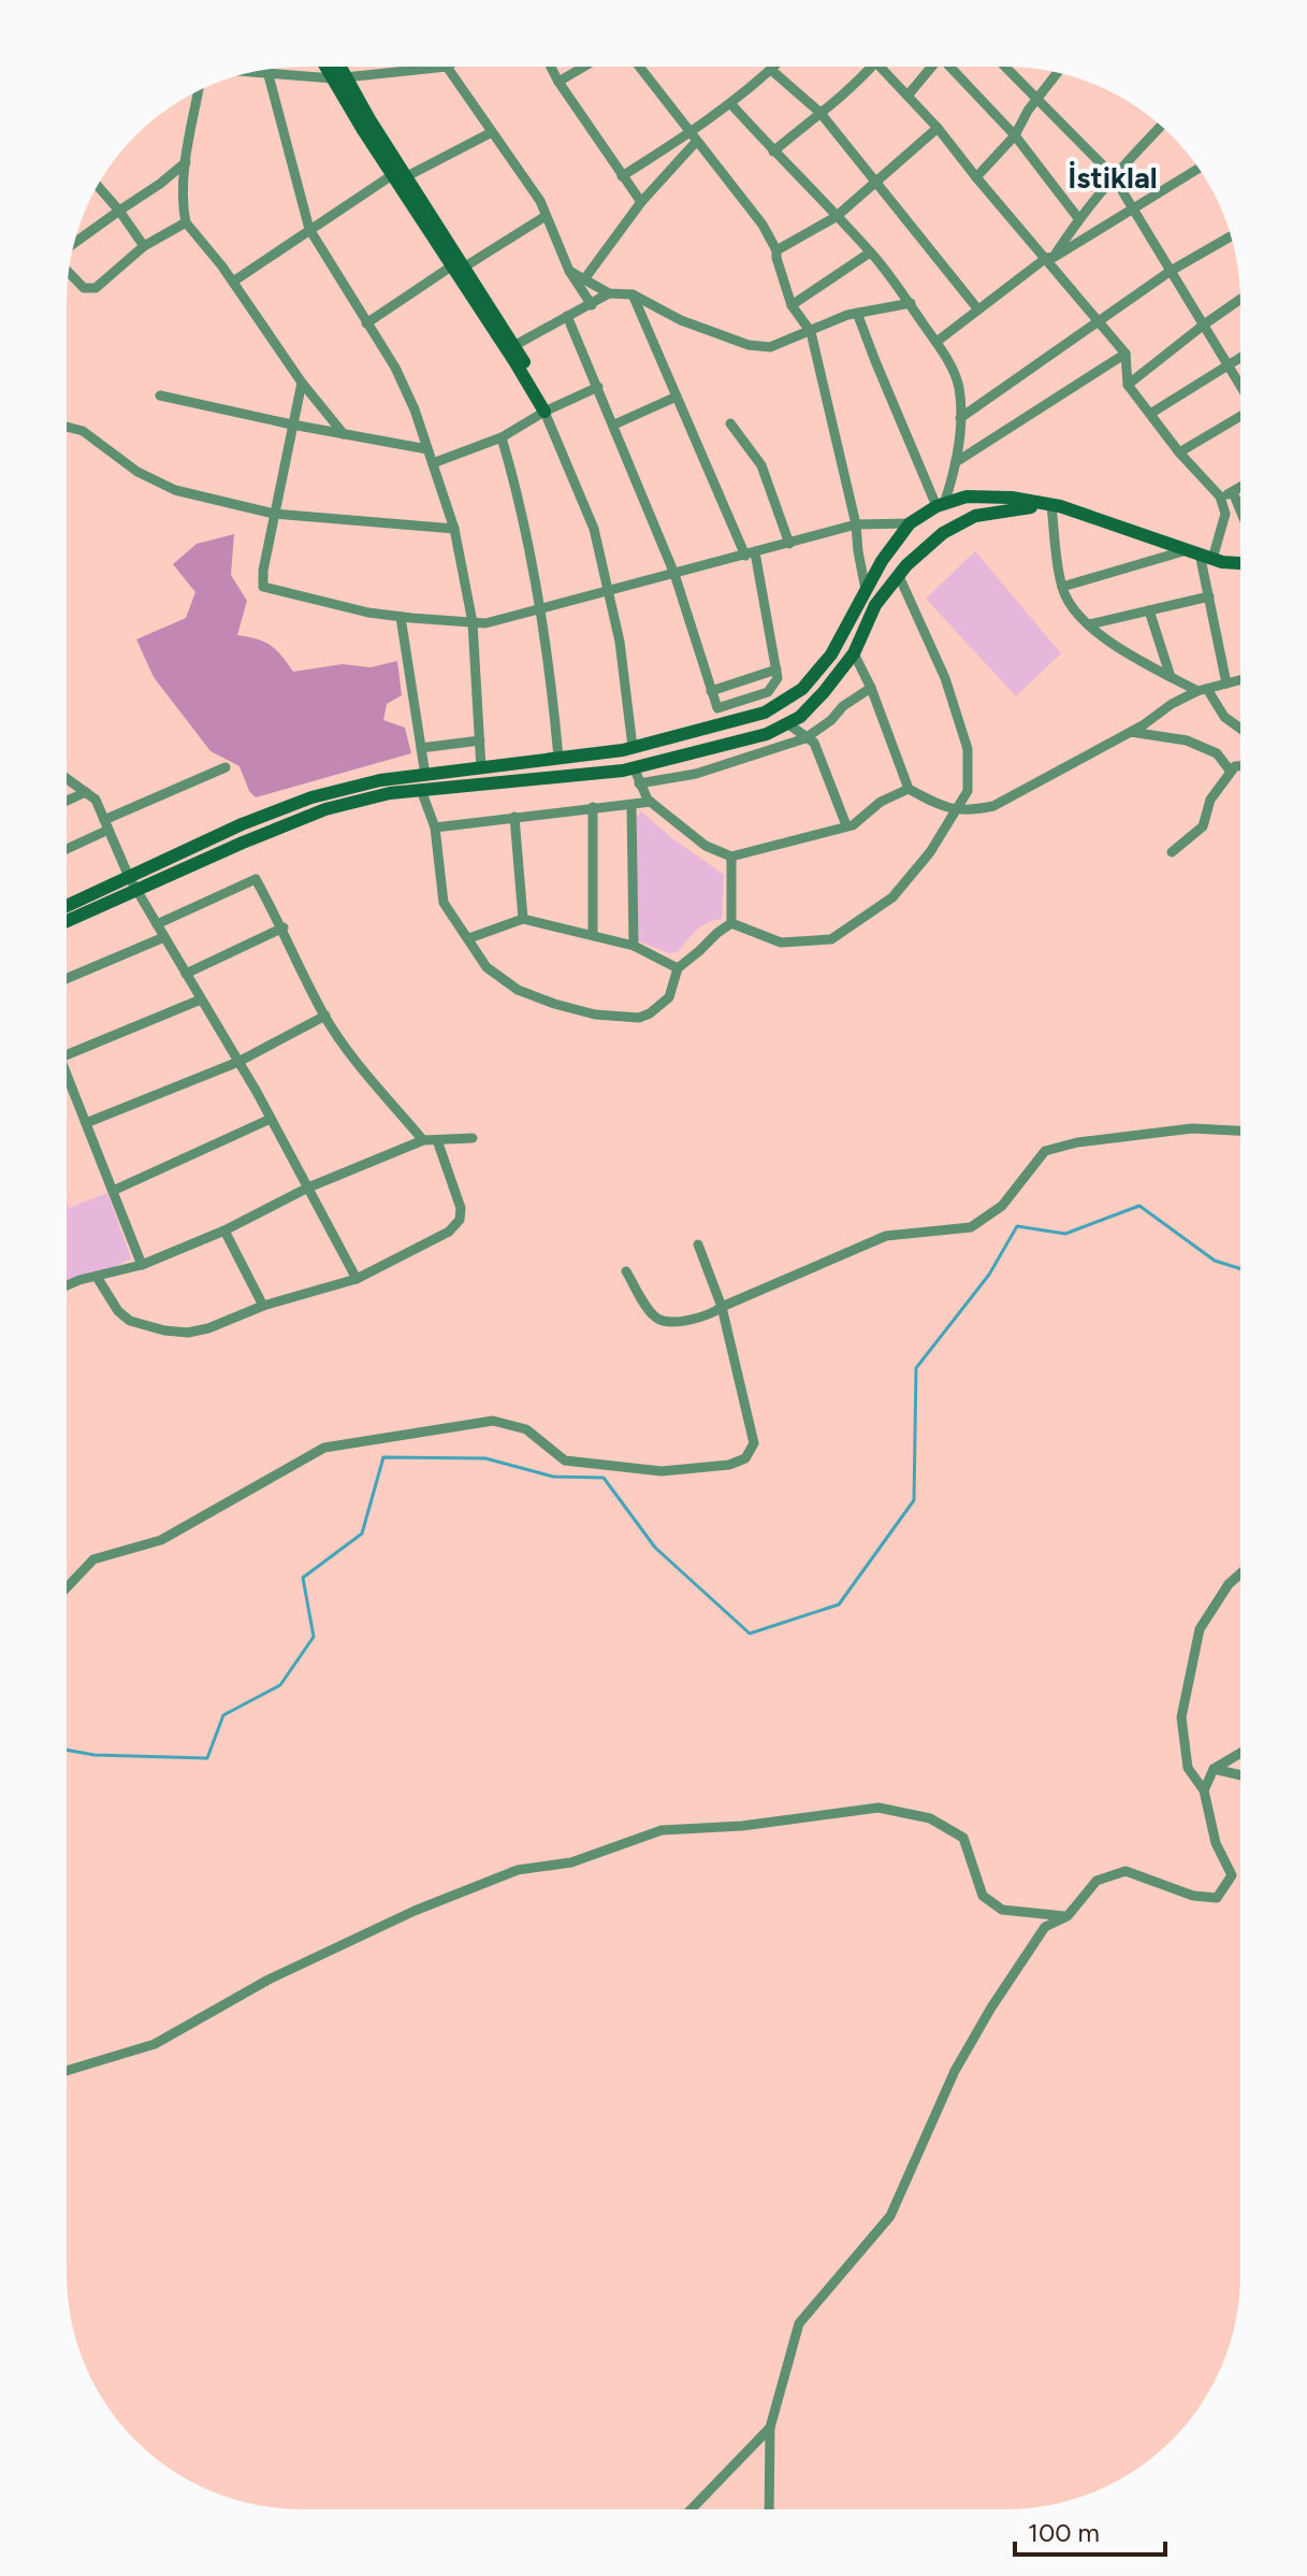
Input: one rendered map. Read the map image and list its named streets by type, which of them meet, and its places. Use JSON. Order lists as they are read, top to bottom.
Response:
{
  "districts": ["İstiklal"],
  "scale_bar": "100 m"
}
